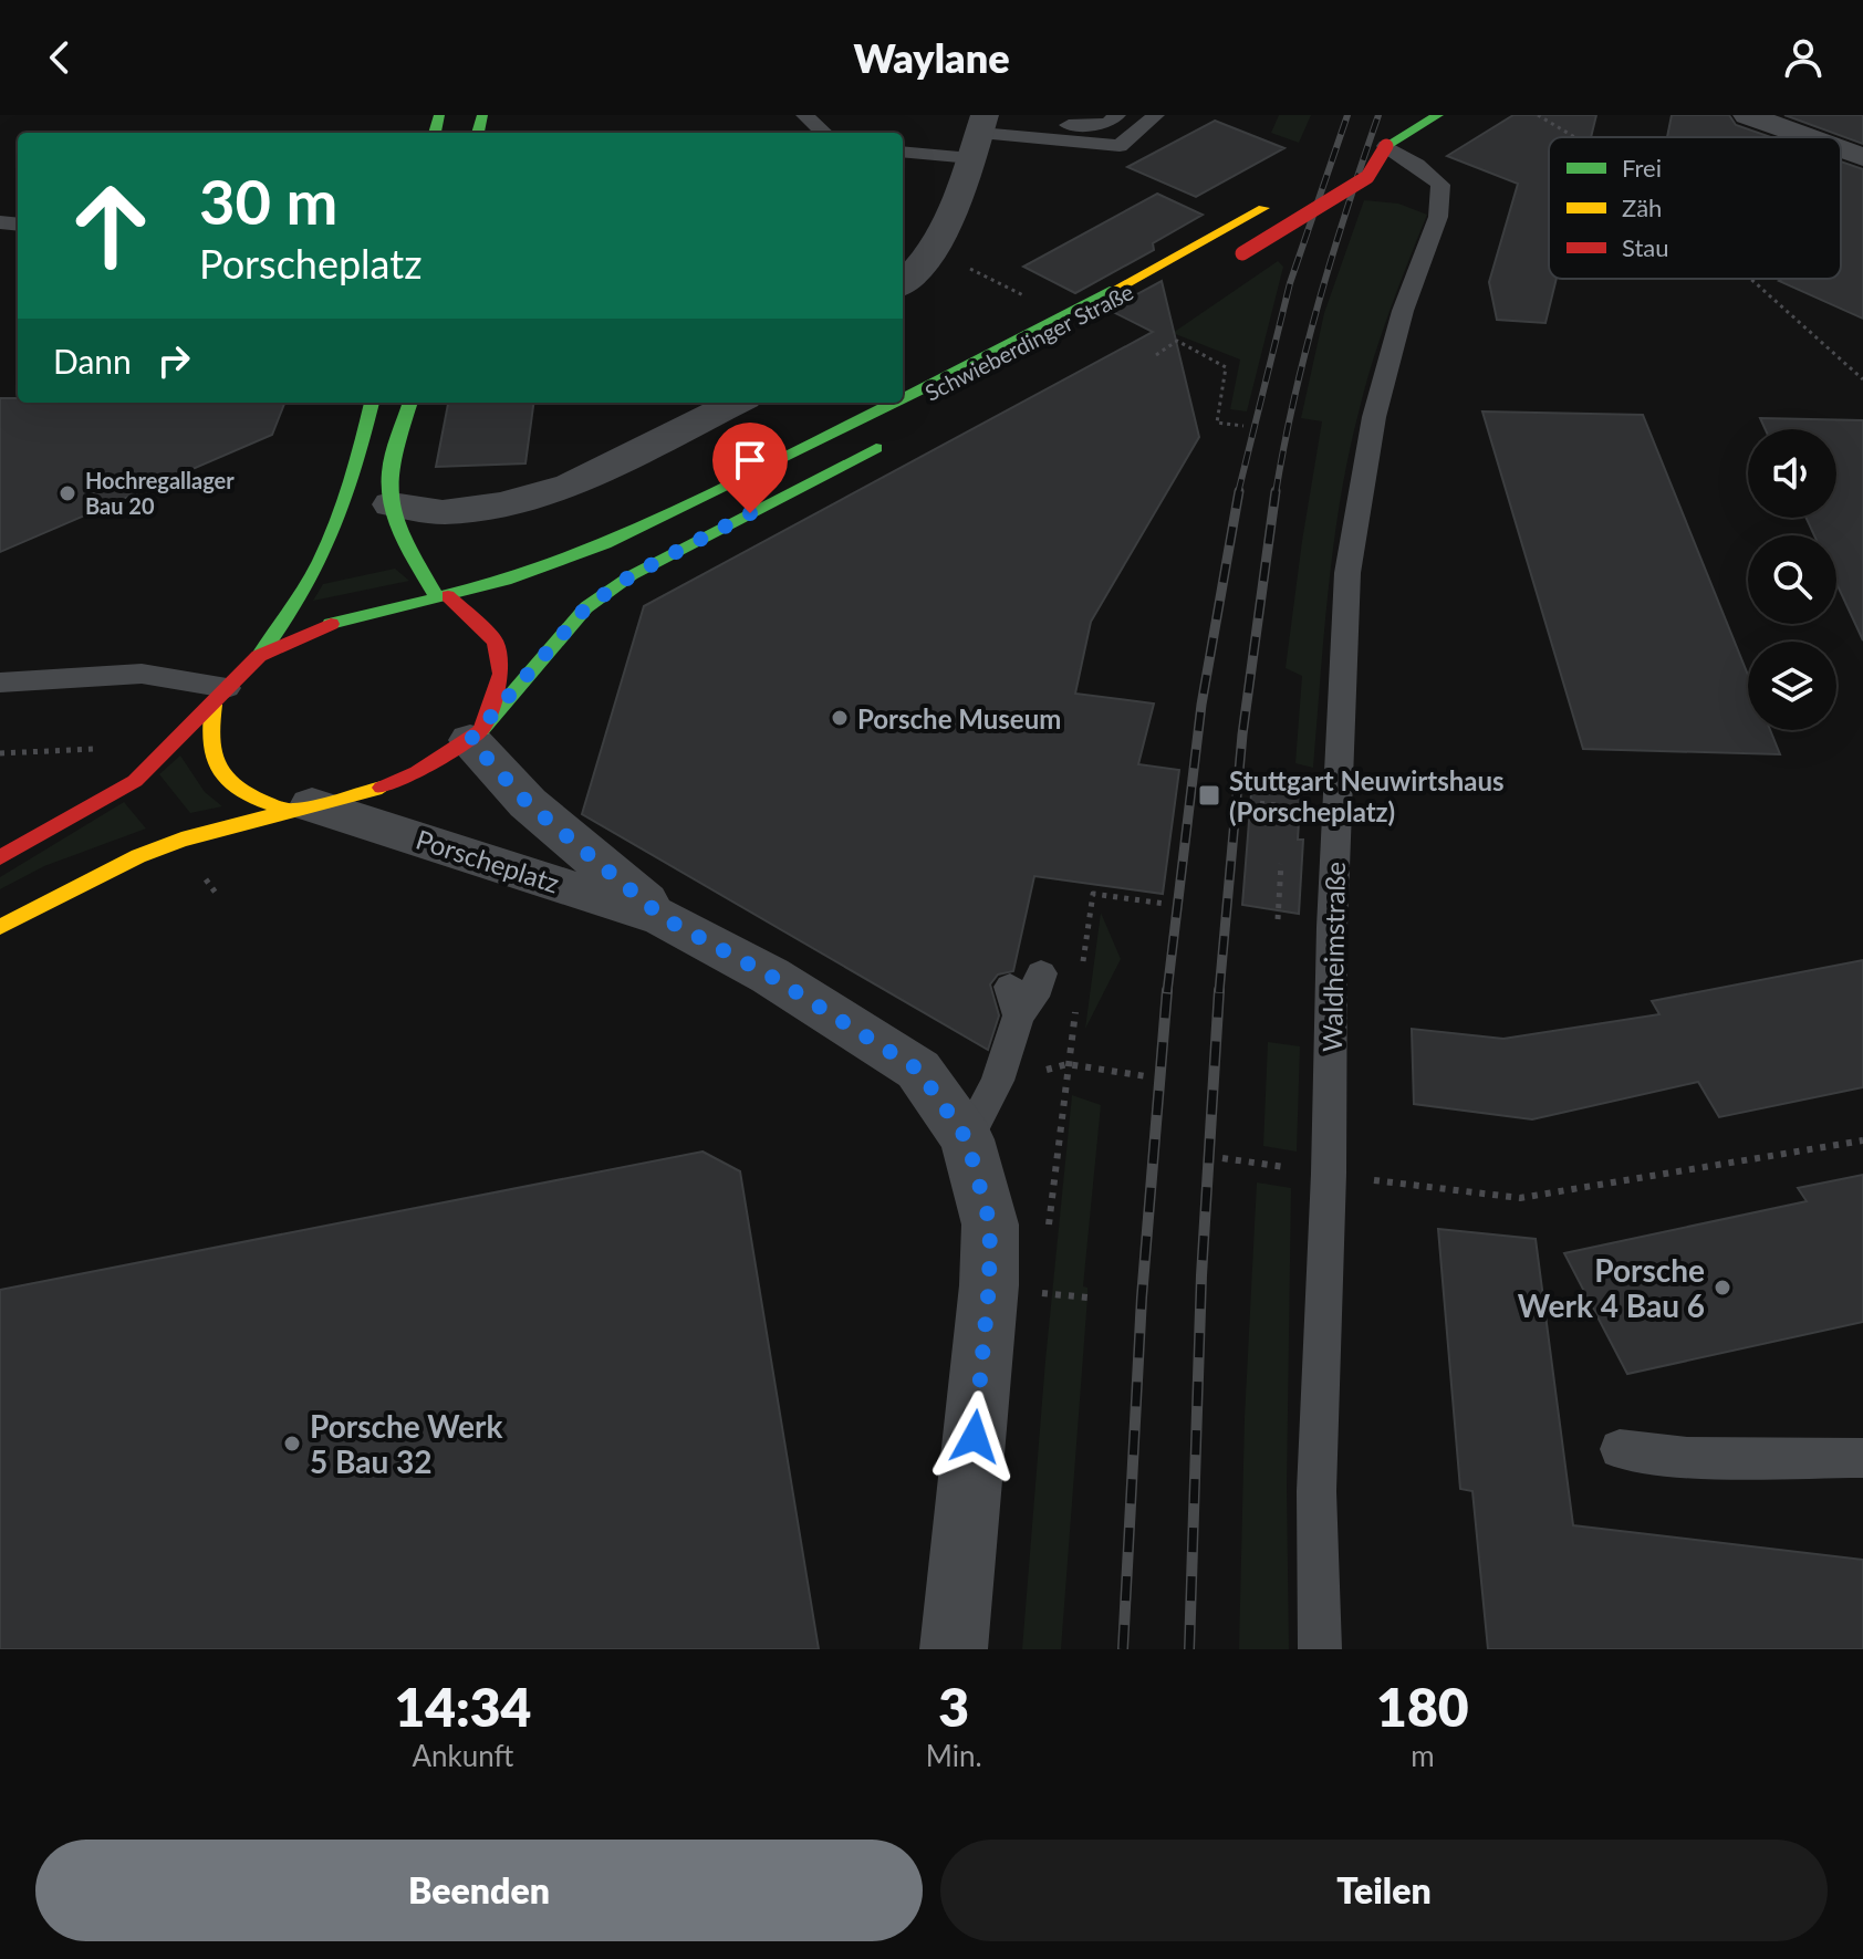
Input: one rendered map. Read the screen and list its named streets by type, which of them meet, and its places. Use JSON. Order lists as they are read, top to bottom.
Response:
{
  "streets": {
    "main road": ["Schwieberdinger Straße", "Porscheplatz"],
    "lane": ["Waldheimstraße"]
  },
  "crossings": [
    ["Schwieberdinger Straße", "Porscheplatz"]
  ],
  "places": {
    "other": [
      "Hochregallager Bau 20",
      "Porsche Museum",
      "Porsche Werk 4 Bau 6",
      "Porsche Werk 5 Bau 32"
    ],
    "transit": ["Stuttgart Neuwirtshaus (Porscheplatz)"]
  },
  "legend": ["Frei", "Zäh", "Stau"],
  "page": {
    "header": "Waylane",
    "turn": ["30 m", "Porscheplatz"],
    "then": "Dann",
    "eta": [
      "14:34",
      "Ankunft",
      "3",
      "Min.",
      "180",
      "m"
    ],
    "buttons": ["Beenden", "Teilen"]
  }
}
